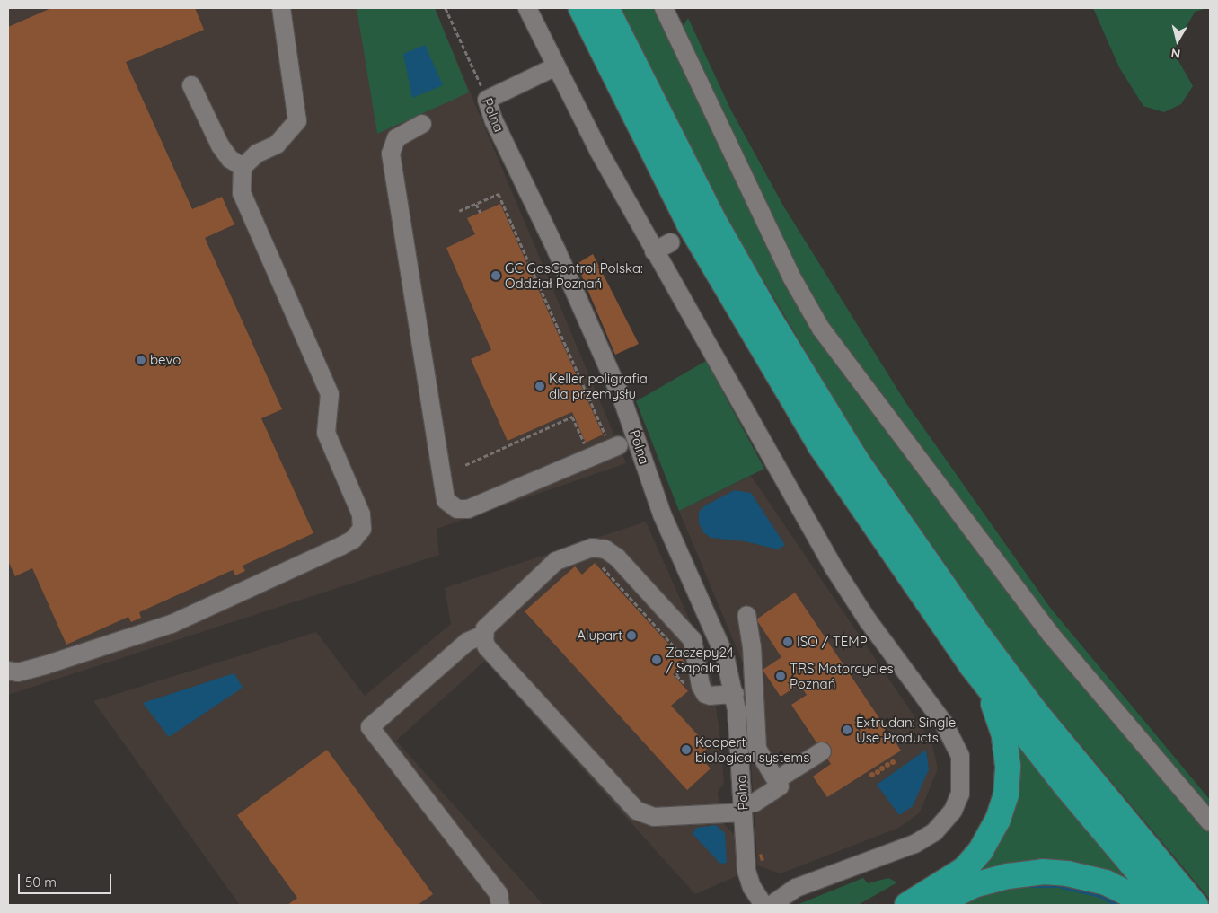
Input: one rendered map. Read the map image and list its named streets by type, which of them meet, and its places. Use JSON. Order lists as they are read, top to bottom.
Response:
{
  "streets": {
    "street": ["Polna"]
  },
  "places": [
    "GC GasControl Polska: Oddział Poznań",
    "bevo",
    "Keller poligrafia dla przemysłu",
    "Alupart",
    "ISO / TEMP",
    "Zaczepy24 / Sapala",
    "TRS Motorcycles Poznań",
    "Extrudan: Single Use Products",
    "Koopert biological systems"
  ],
  "scale_bar": "50 m",
  "north": "bottom"
}
